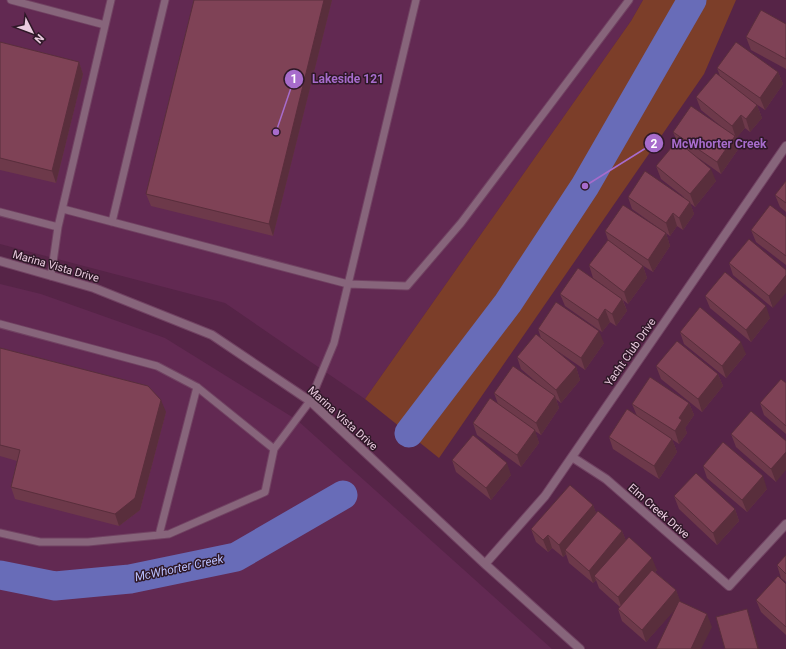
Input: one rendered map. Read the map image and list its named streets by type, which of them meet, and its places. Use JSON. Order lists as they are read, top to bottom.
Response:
{
  "streets": {
    "street": ["Marina Vista Drive", "Yacht Club Drive", "Elm Creek Drive"]
  },
  "crossings": [
    ["Marina Vista Drive", "Yacht Club Drive"],
    ["Yacht Club Drive", "Elm Creek Drive"]
  ],
  "water": ["McWhorter Creek"],
  "places": ["Lakeside 121", "McWhorter Creek"],
  "north": "bottom right"
}
